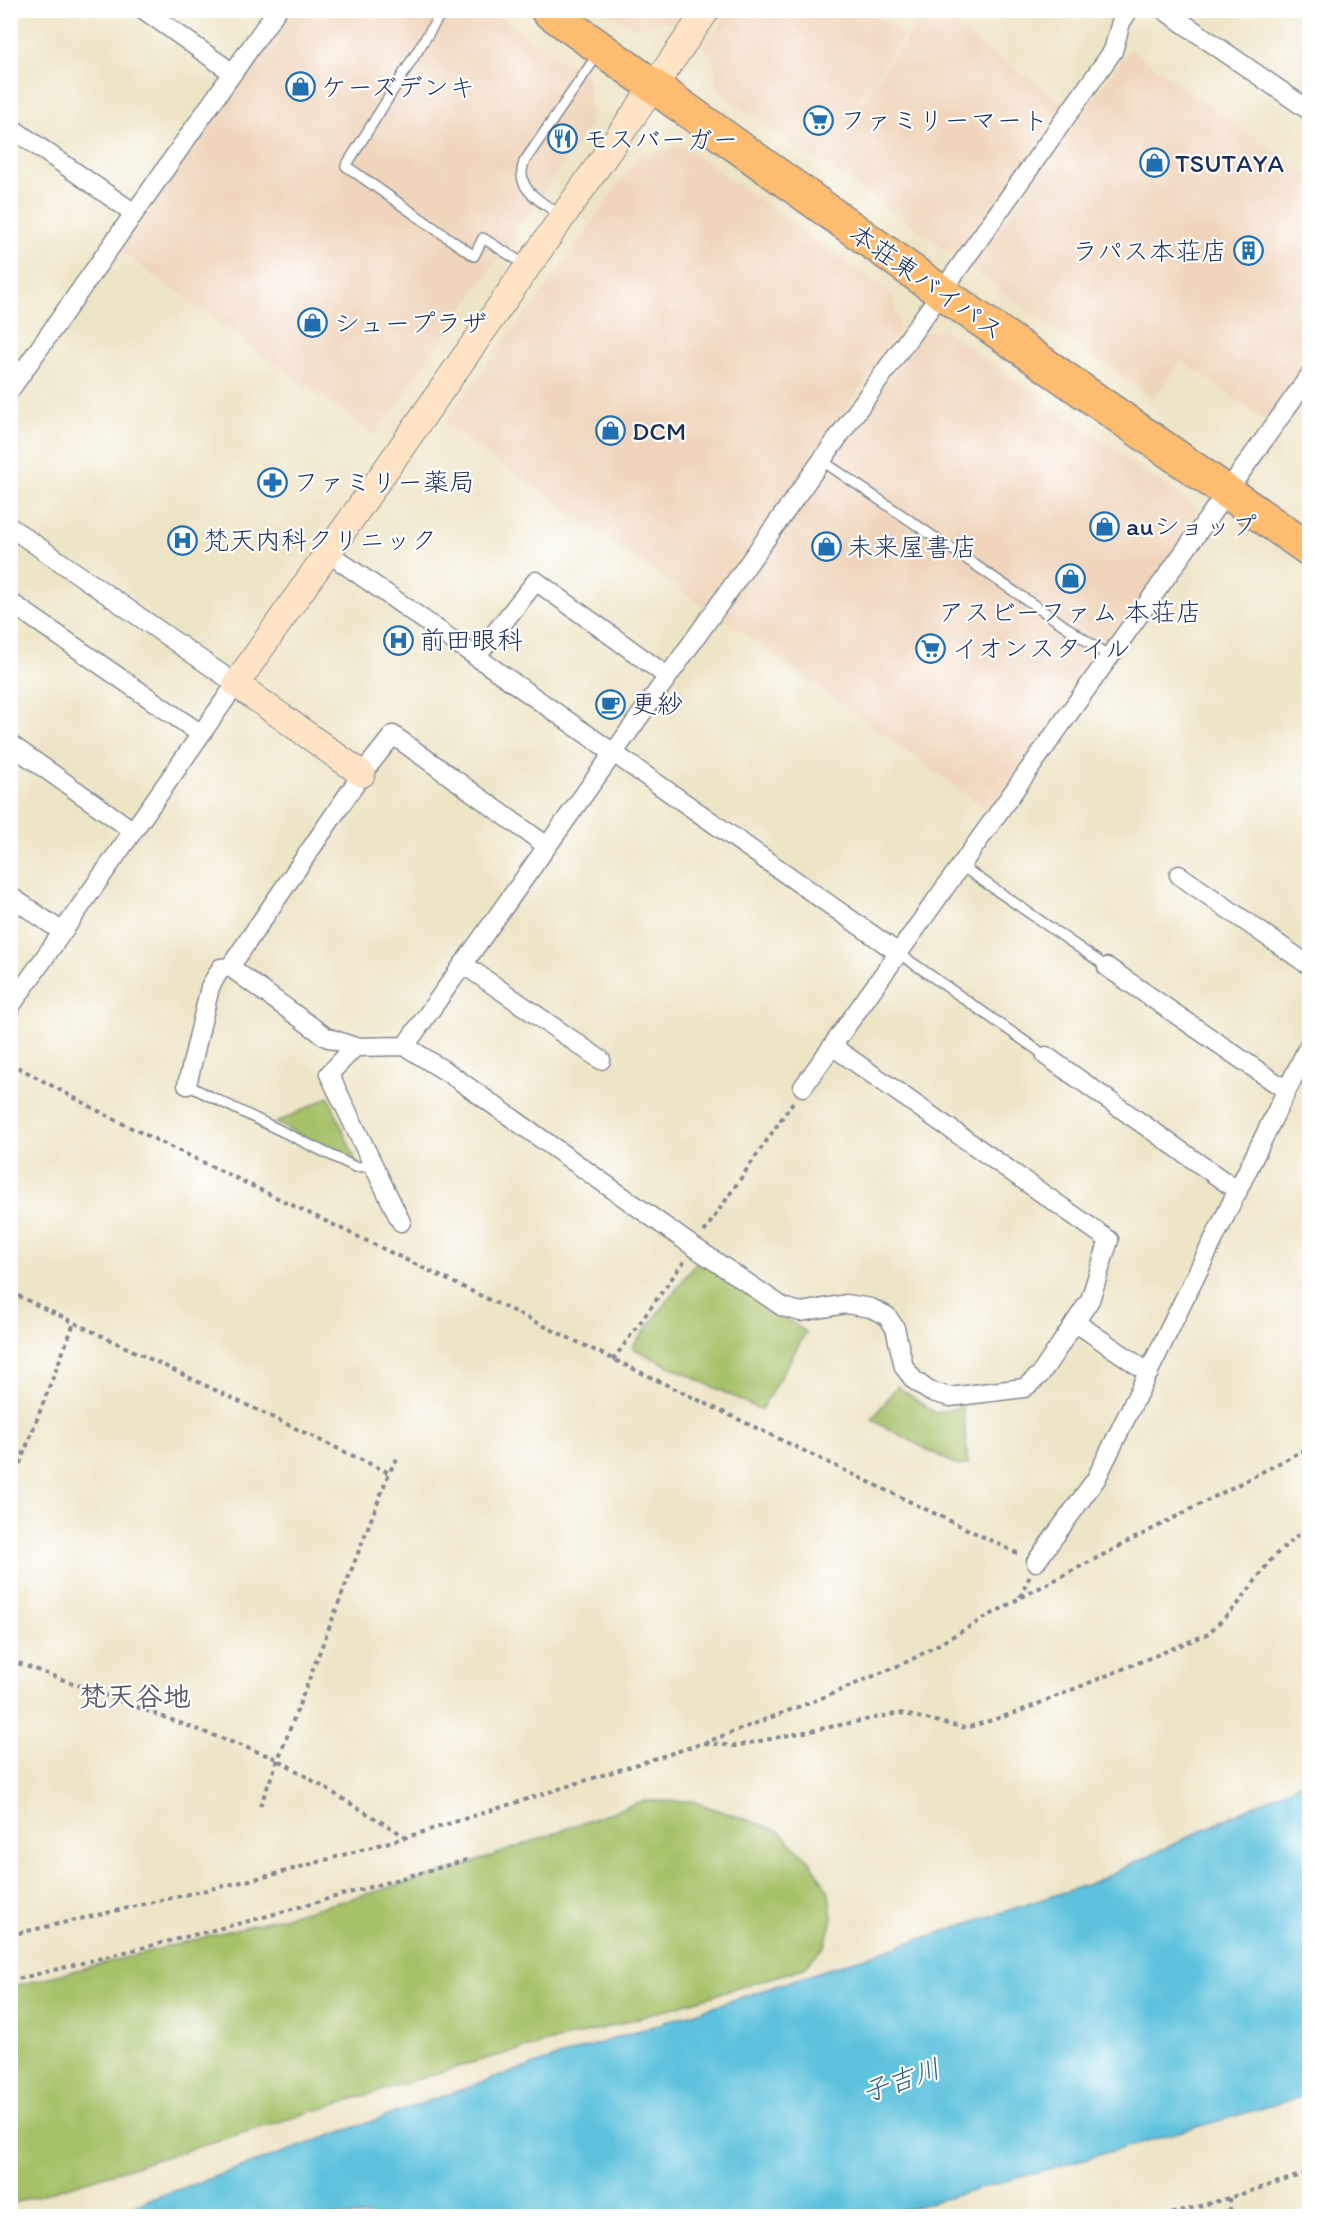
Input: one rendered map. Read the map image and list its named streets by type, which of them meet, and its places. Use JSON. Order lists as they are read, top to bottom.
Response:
{
  "streets": {
    "highway": ["本荘東バイパス"]
  },
  "districts": ["梵天谷地"],
  "water": ["子吉川"],
  "places": {
    "shop": [
      "ケーズデンキ",
      "TSUTAYA",
      "シュープラザ",
      "DCM",
      "auショップ",
      "未来屋書店",
      "アスビーファム 本荘店"
    ],
    "supermarket": ["ファミリーマート", "イオンスタイル"],
    "restaurant": ["モスバーガー"],
    "building": ["ラパス本荘店"],
    "pharmacy": ["ファミリー薬局"],
    "hospital": ["梵天内科クリニック", "前田眼科"],
    "cafe": ["更紗"]
  }
}
